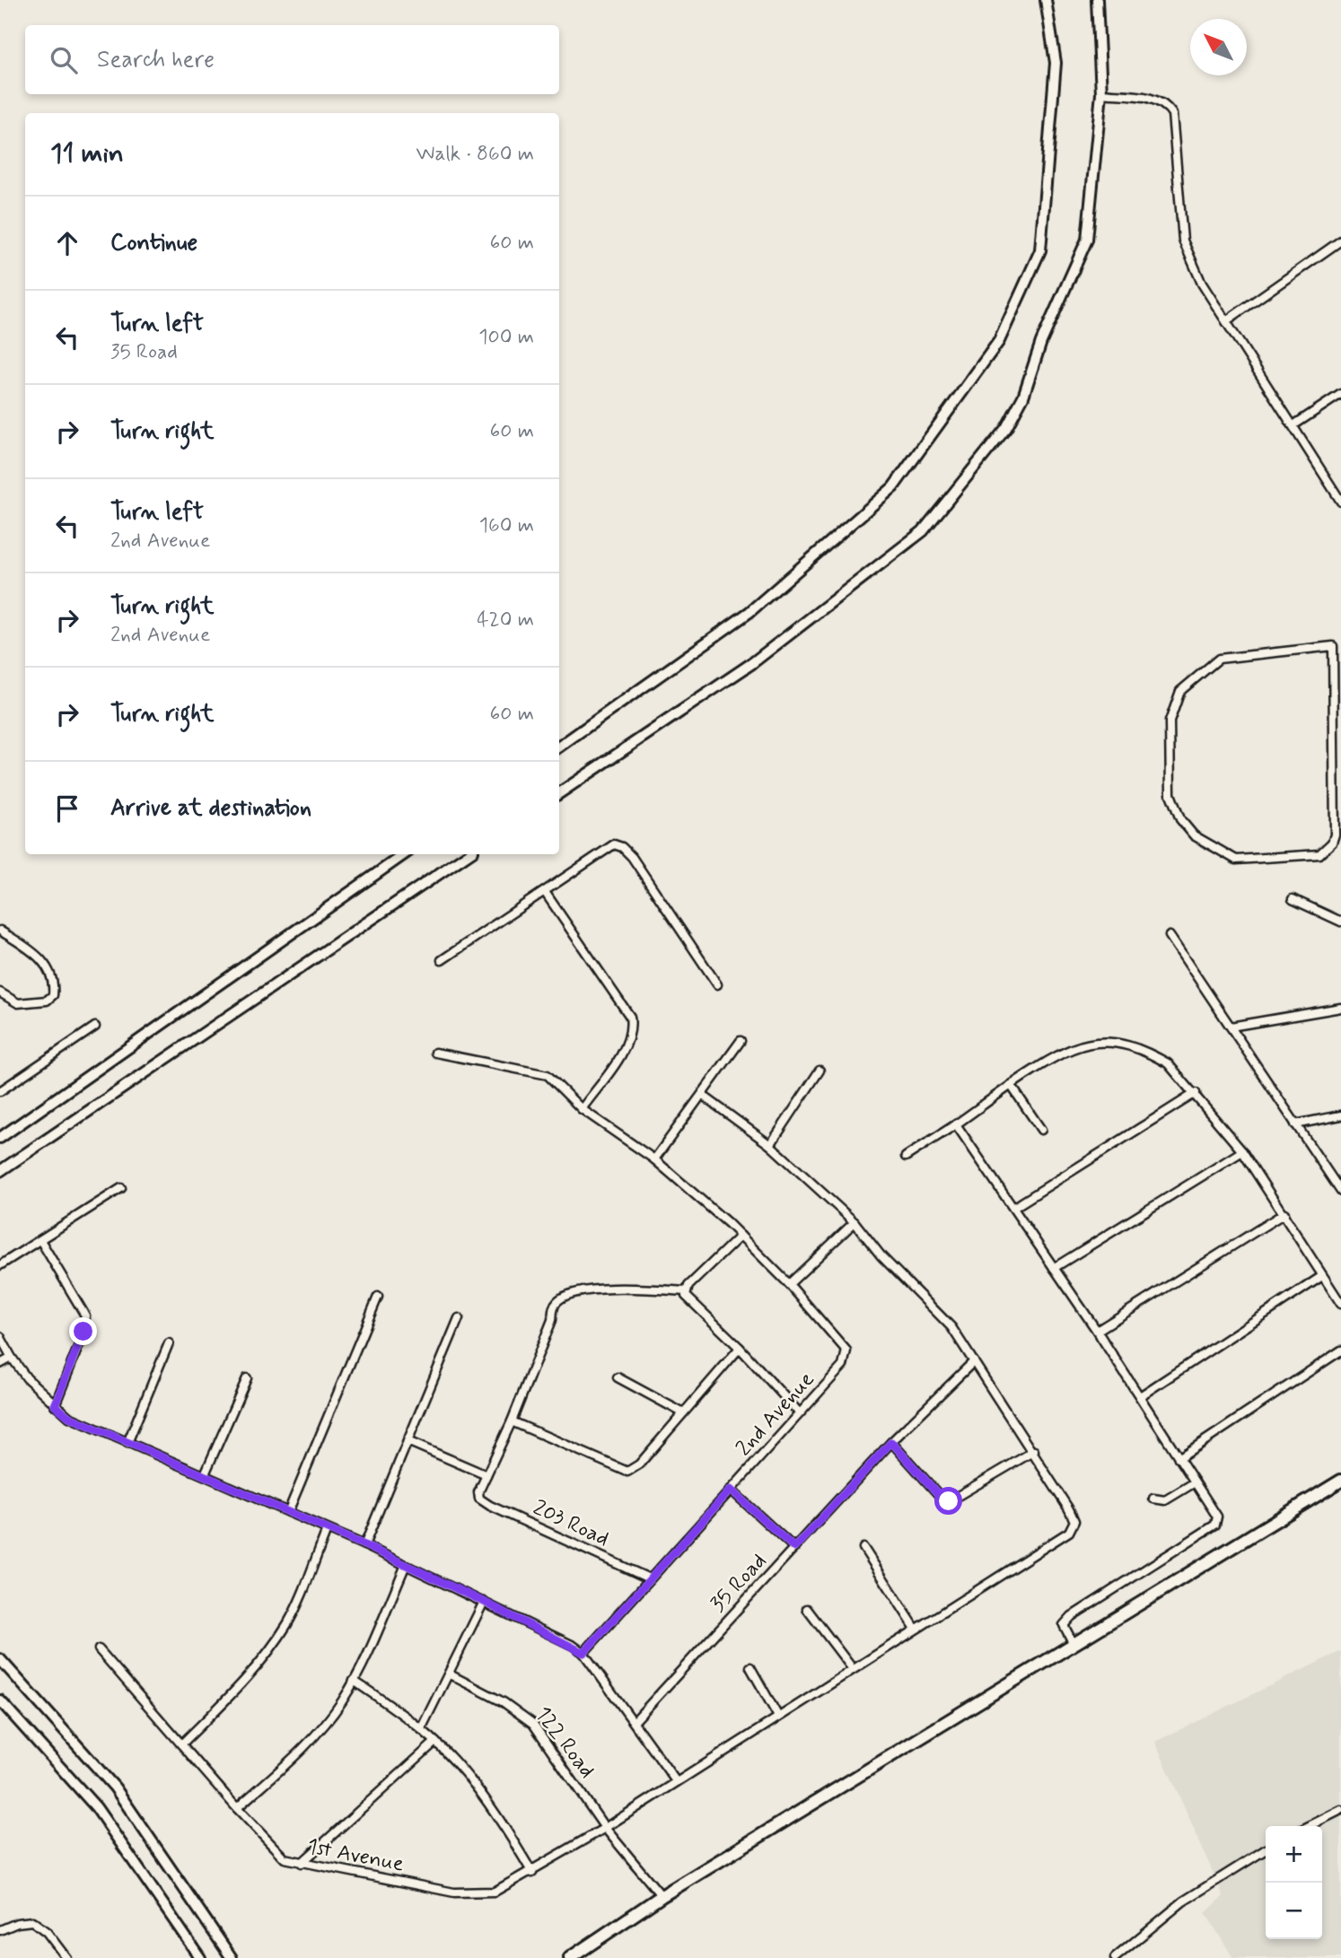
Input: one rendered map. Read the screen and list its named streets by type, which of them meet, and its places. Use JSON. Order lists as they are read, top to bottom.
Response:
{
  "streets": {
    "street": [
      "2nd Avenue",
      "203 Road",
      "35 Road",
      "122 Road",
      "1st Avenue"
    ]
  },
  "crossings": [
    ["2nd Avenue", "203 Road"],
    ["122 Road", "1st Avenue"]
  ],
  "north": "top left",
  "page": {
    "search": "Search here",
    "heading": ["11 min", "Walk · 860 m"],
    "list": [
      ["Continue", "60 m"],
      ["Turn left", "35 Road", "100 m"],
      ["Turn right", "60 m"],
      ["Turn left", "2nd Avenue", "160 m"],
      ["Turn right", "2nd Avenue", "420 m"],
      ["Turn right", "60 m"],
      "Arrive at destination"
    ],
    "map_buttons": ["+", "−"]
  }
}
